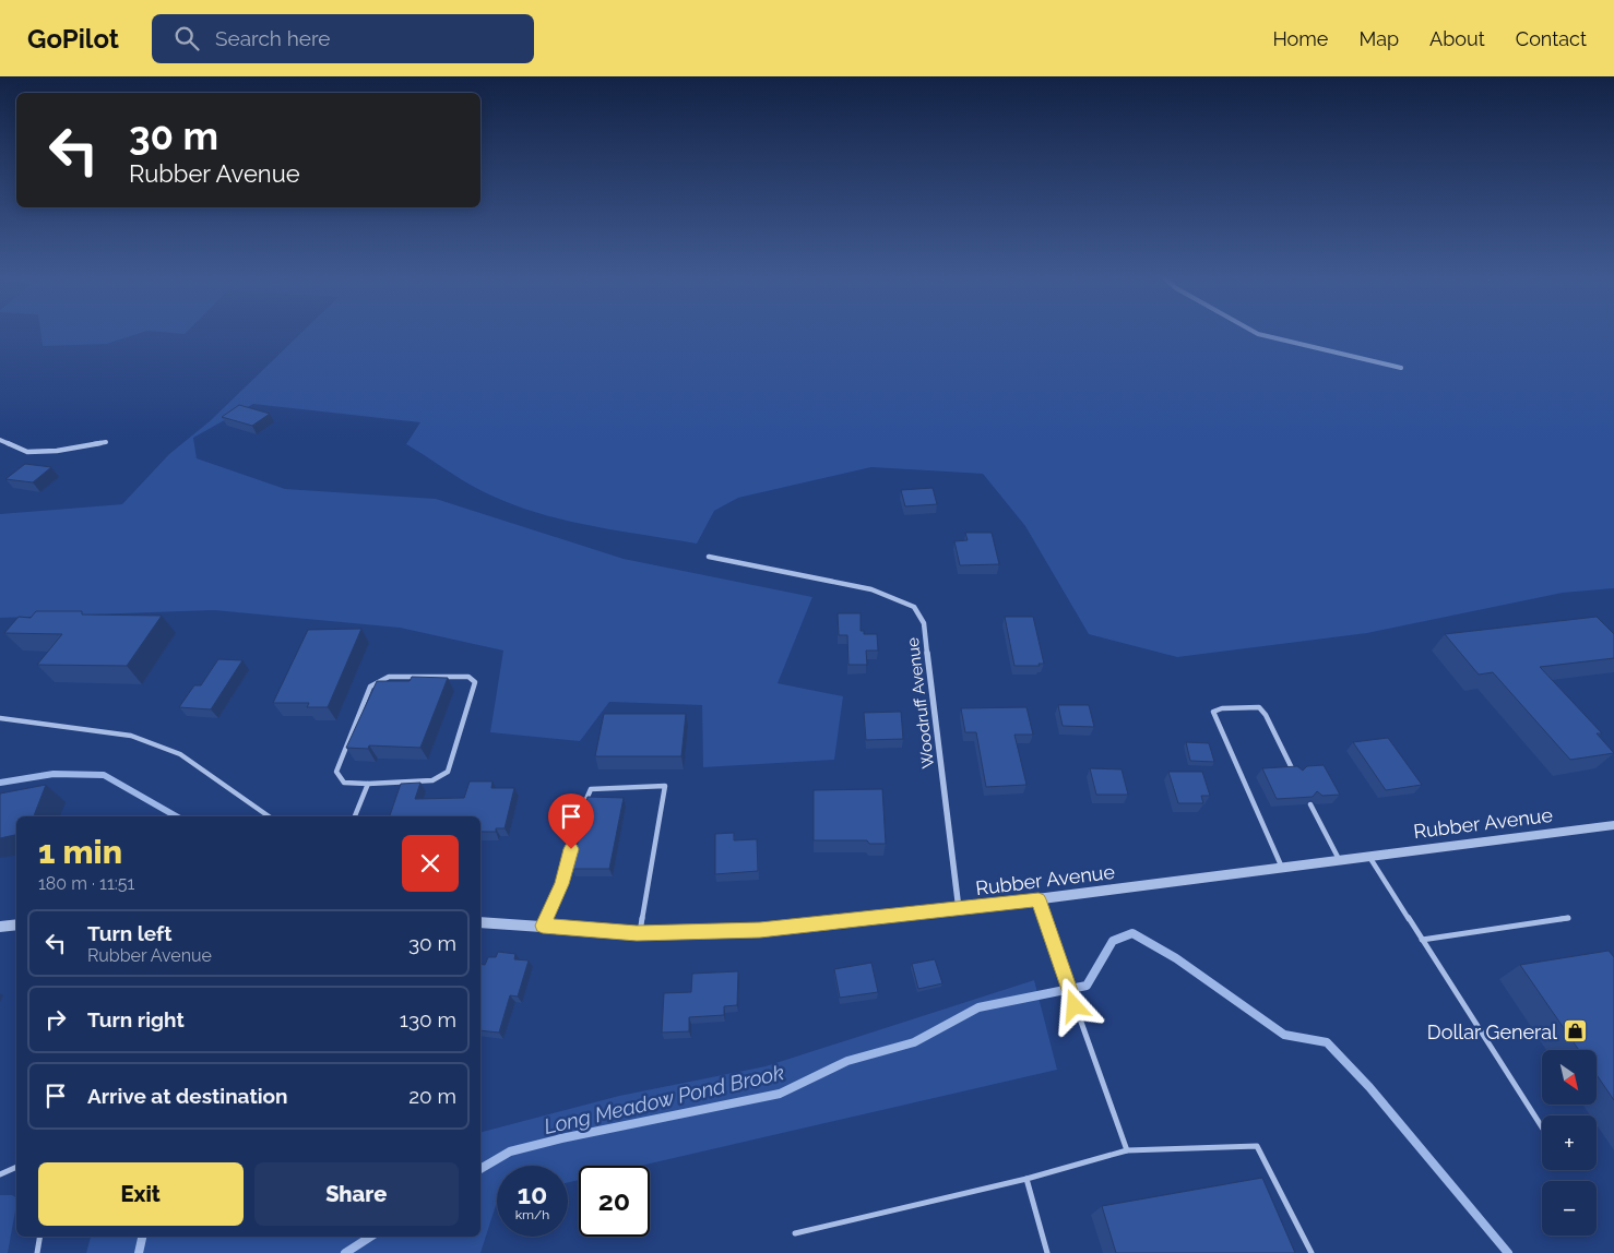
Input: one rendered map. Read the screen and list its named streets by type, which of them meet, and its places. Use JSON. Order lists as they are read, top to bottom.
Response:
{
  "streets": {
    "street": ["Woodruff Avenue", "Rubber Avenue"]
  },
  "crossings": [
    ["Woodruff Avenue", "Rubber Avenue"]
  ],
  "water": ["Long Meadow Pond Brook"],
  "places": {
    "shop": ["Dollar General"]
  },
  "north": "bottom right",
  "page": {
    "header": "GoPilot",
    "search": "Search here",
    "nav": [
      "Home",
      "Map",
      "About",
      "Contact"
    ],
    "turn": ["30 m", "Rubber Avenue"],
    "heading": ["1 min", "180 m · 11:51"],
    "list": [
      {
        "name": "Turn left",
        "note": "Rubber Avenue",
        "value": "30 m"
      },
      {
        "name": "Turn right",
        "value": "130 m"
      },
      {
        "name": "Arrive at destination",
        "value": "20 m"
      }
    ],
    "map_buttons": ["+", "−"],
    "buttons": ["Exit", "Share"],
    "speed": "10 km/h",
    "limit": "20"
  }
}
